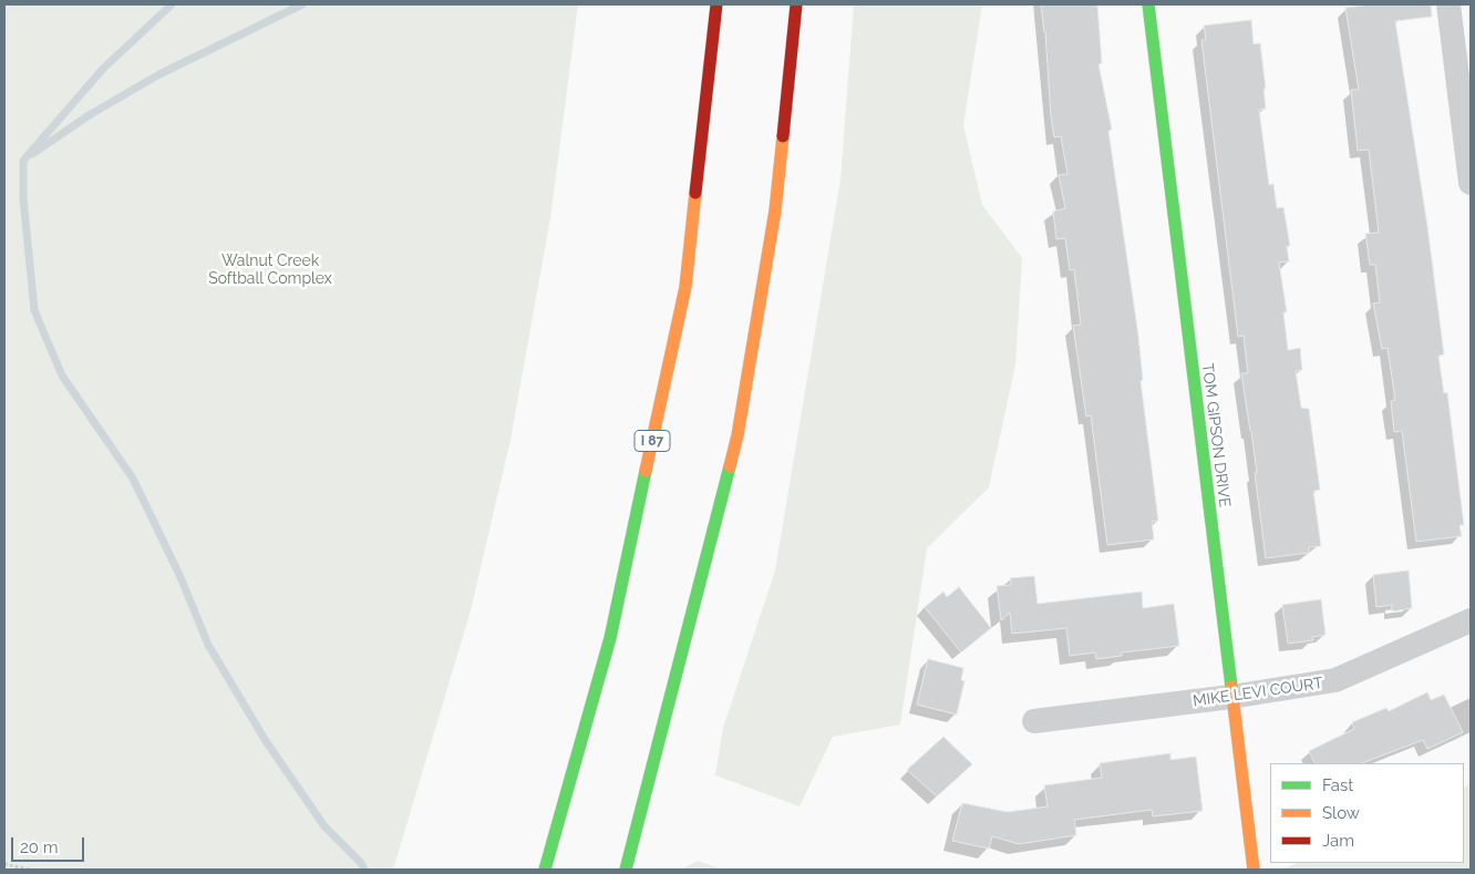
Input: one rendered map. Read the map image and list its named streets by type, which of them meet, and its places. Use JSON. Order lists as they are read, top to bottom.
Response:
{
  "streets": {
    "main road": ["TOM GIPSON DRIVE", "I 87"],
    "street": ["MIKE LEVI COURT"]
  },
  "crossings": [
    ["TOM GIPSON DRIVE", "MIKE LEVI COURT"]
  ],
  "parks": ["Walnut Creek Softball Complex"],
  "legend": ["Fast", "Slow", "Jam"],
  "scale_bar": "20 m"
}
